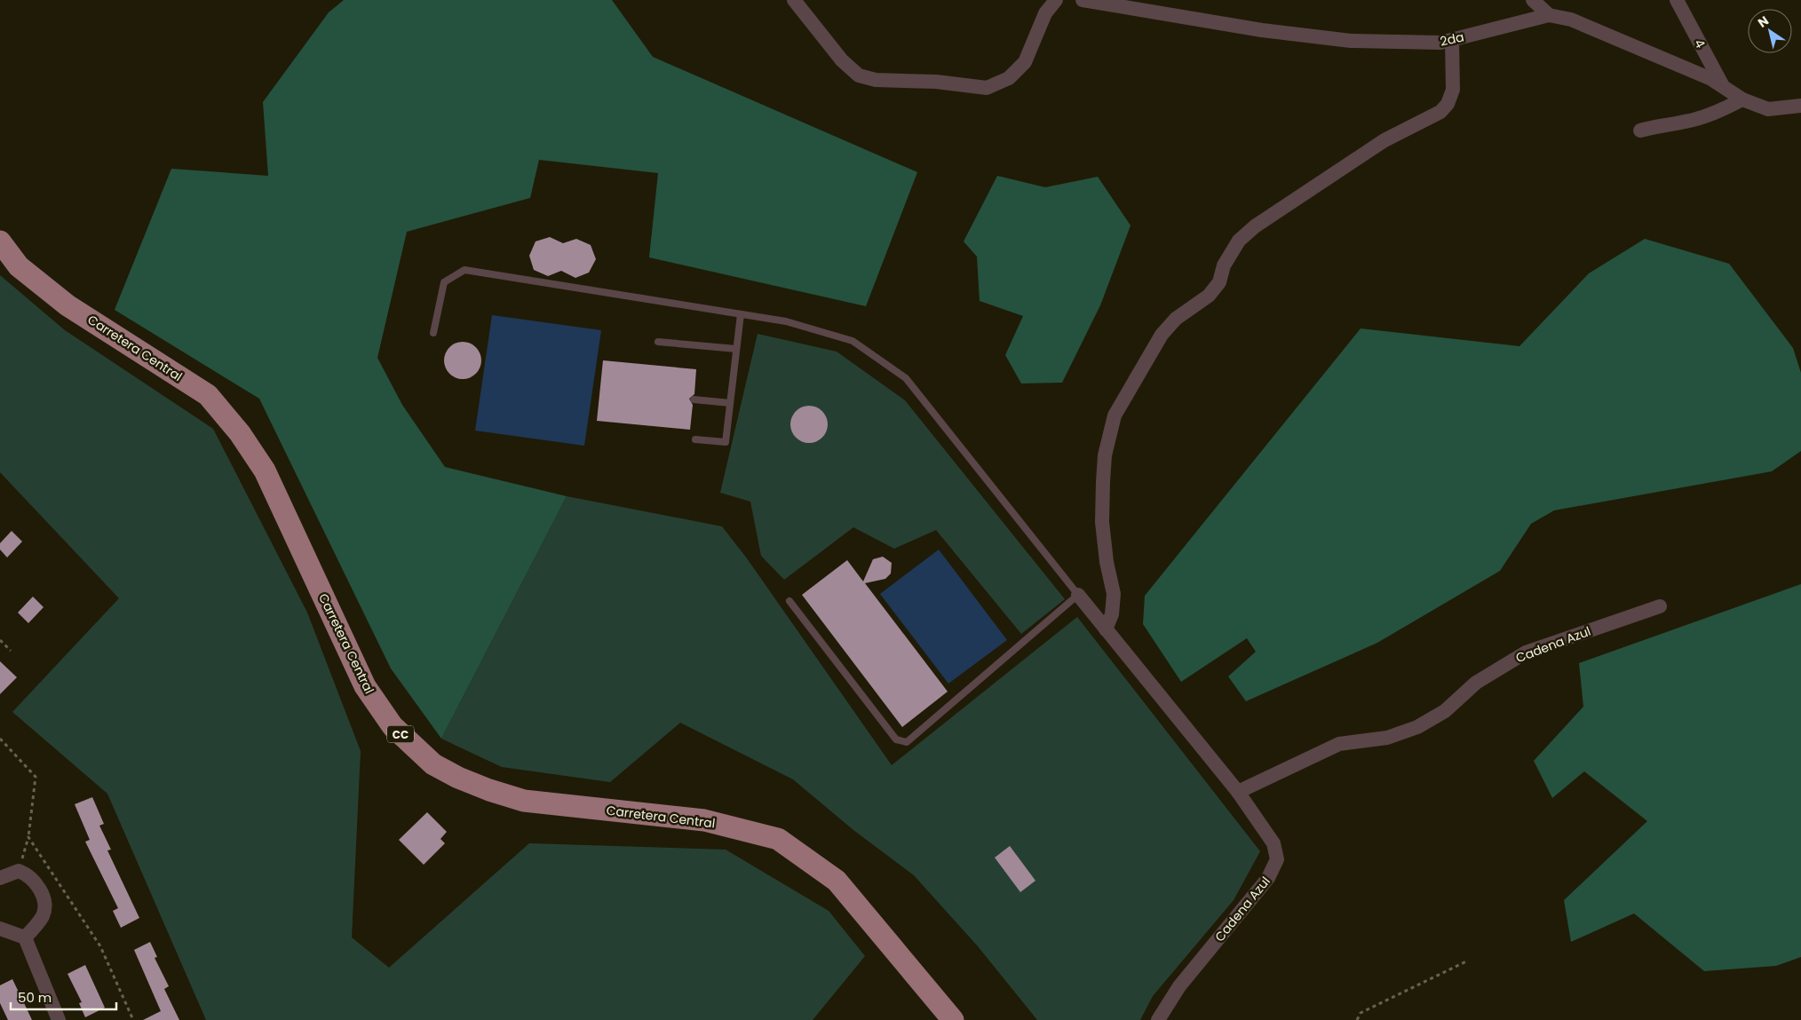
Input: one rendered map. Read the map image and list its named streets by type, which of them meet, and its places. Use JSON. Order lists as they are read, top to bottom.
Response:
{
  "streets": {
    "main road": ["Carretera Central", "CC"],
    "street": ["2da", "4", "Cadena Azul"]
  },
  "crossings": [
    ["2da", "4"]
  ],
  "scale_bar": "50 m",
  "north": "top left"
}
